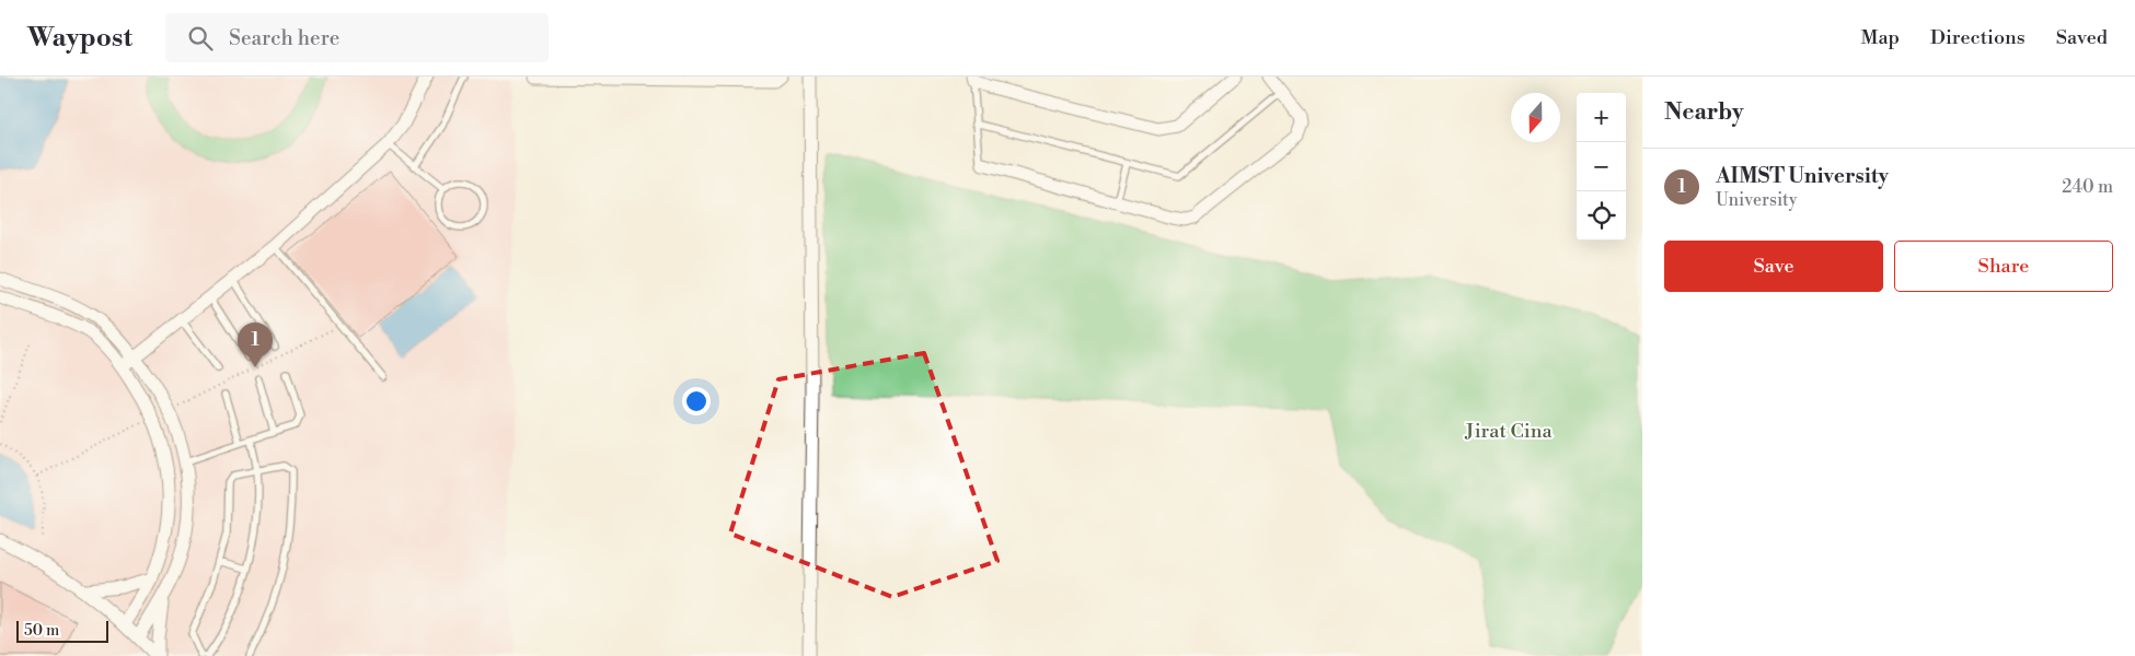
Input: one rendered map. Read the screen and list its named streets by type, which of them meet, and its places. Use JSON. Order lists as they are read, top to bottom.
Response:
{
  "parks": ["Jirat Cina"],
  "scale_bar": "50 m",
  "north": "bottom",
  "page": {
    "header": "Waypost",
    "search": "Search here",
    "nav": ["Map", "Directions", "Saved"],
    "heading": "Nearby",
    "map_buttons": ["+", "−"],
    "list": [
      {
        "mark": "1",
        "name": "AIMST University",
        "note": "University",
        "value": "240 m"
      }
    ],
    "buttons": ["Save", "Share"],
    "pins": "1",
    "scale": "50 m"
  }
}
